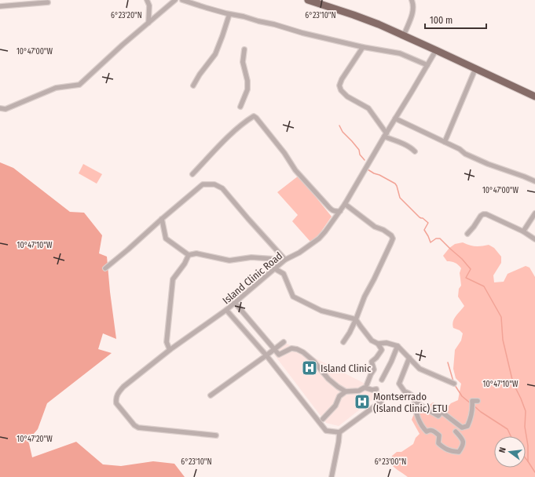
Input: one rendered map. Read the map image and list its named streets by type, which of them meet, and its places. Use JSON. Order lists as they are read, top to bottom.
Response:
{
  "streets": {
    "street": ["Island Clinic Road"]
  },
  "places": {
    "hospital": ["Island Clinic", "Montserrado (Island Clinic) ETU"]
  },
  "scale_bar": "100 m",
  "north": "left",
  "coordinates": [
    "6°23'20\"N",
    "6°23'10\"N",
    "10°47'00\"W",
    "10°47'10\"W",
    "10°47'20\"W",
    "6°23'00\"N"
  ]
}
